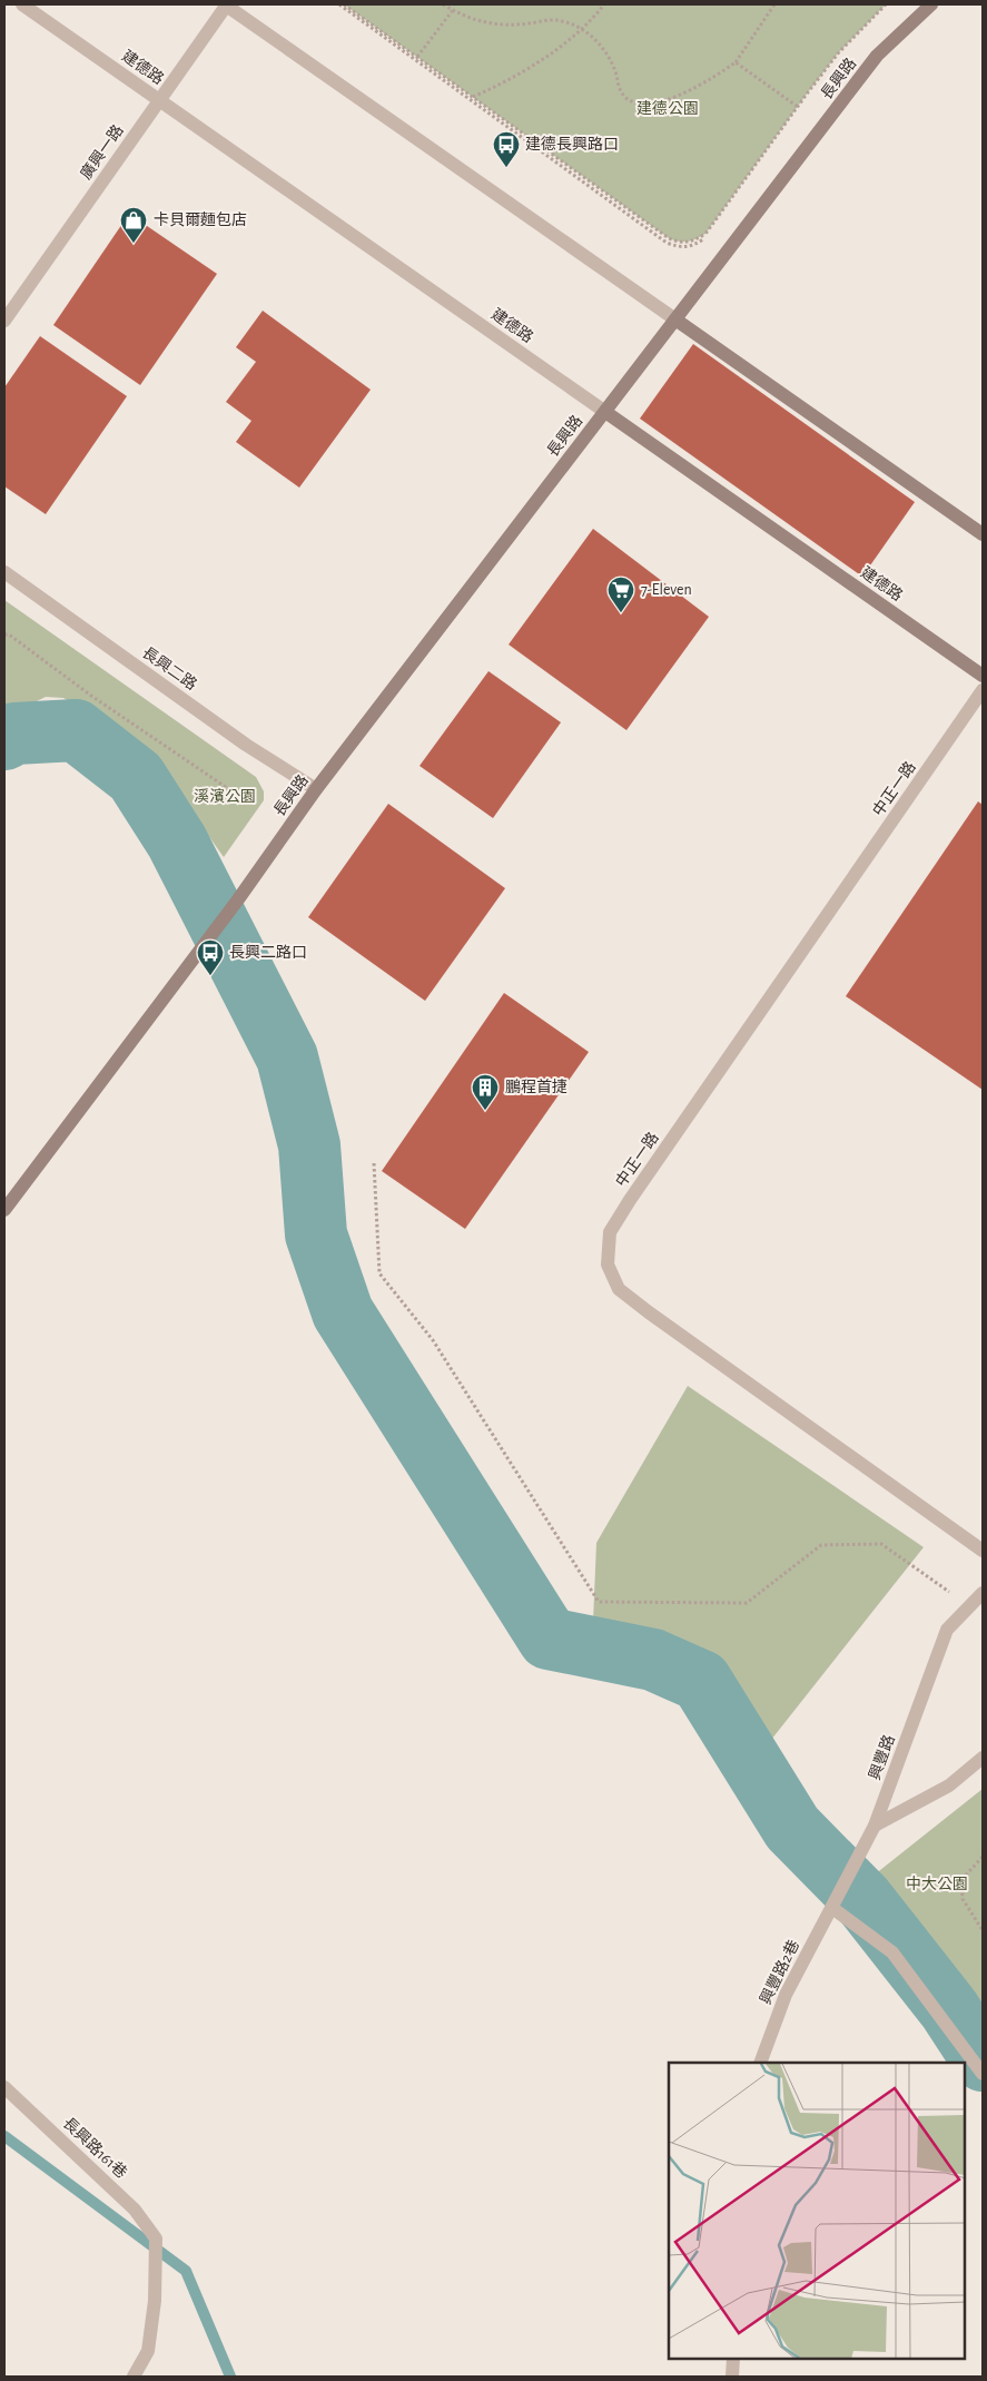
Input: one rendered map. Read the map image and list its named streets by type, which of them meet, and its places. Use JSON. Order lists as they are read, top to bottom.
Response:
{
  "streets": {
    "main road": ["建德路", "長興路"],
    "street": [
      "廣興一路",
      "長興二路",
      "中正一路",
      "興豐路",
      "興豐路2巷",
      "長興路161巷"
    ]
  },
  "crossings": [
    ["建德路", "長興路"],
    ["建德路", "廣興一路"],
    ["長興路", "長興二路"],
    ["興豐路", "興豐路2巷"]
  ],
  "parks": ["建德公園", "溪濱公園", "中大公園"],
  "places": {
    "bus stop": ["建德長興路口", "長興二路口"],
    "shop": ["卡貝爾麵包店"],
    "supermarket": ["7-Eleven"],
    "building": ["鵬程首捷"]
  }
}
